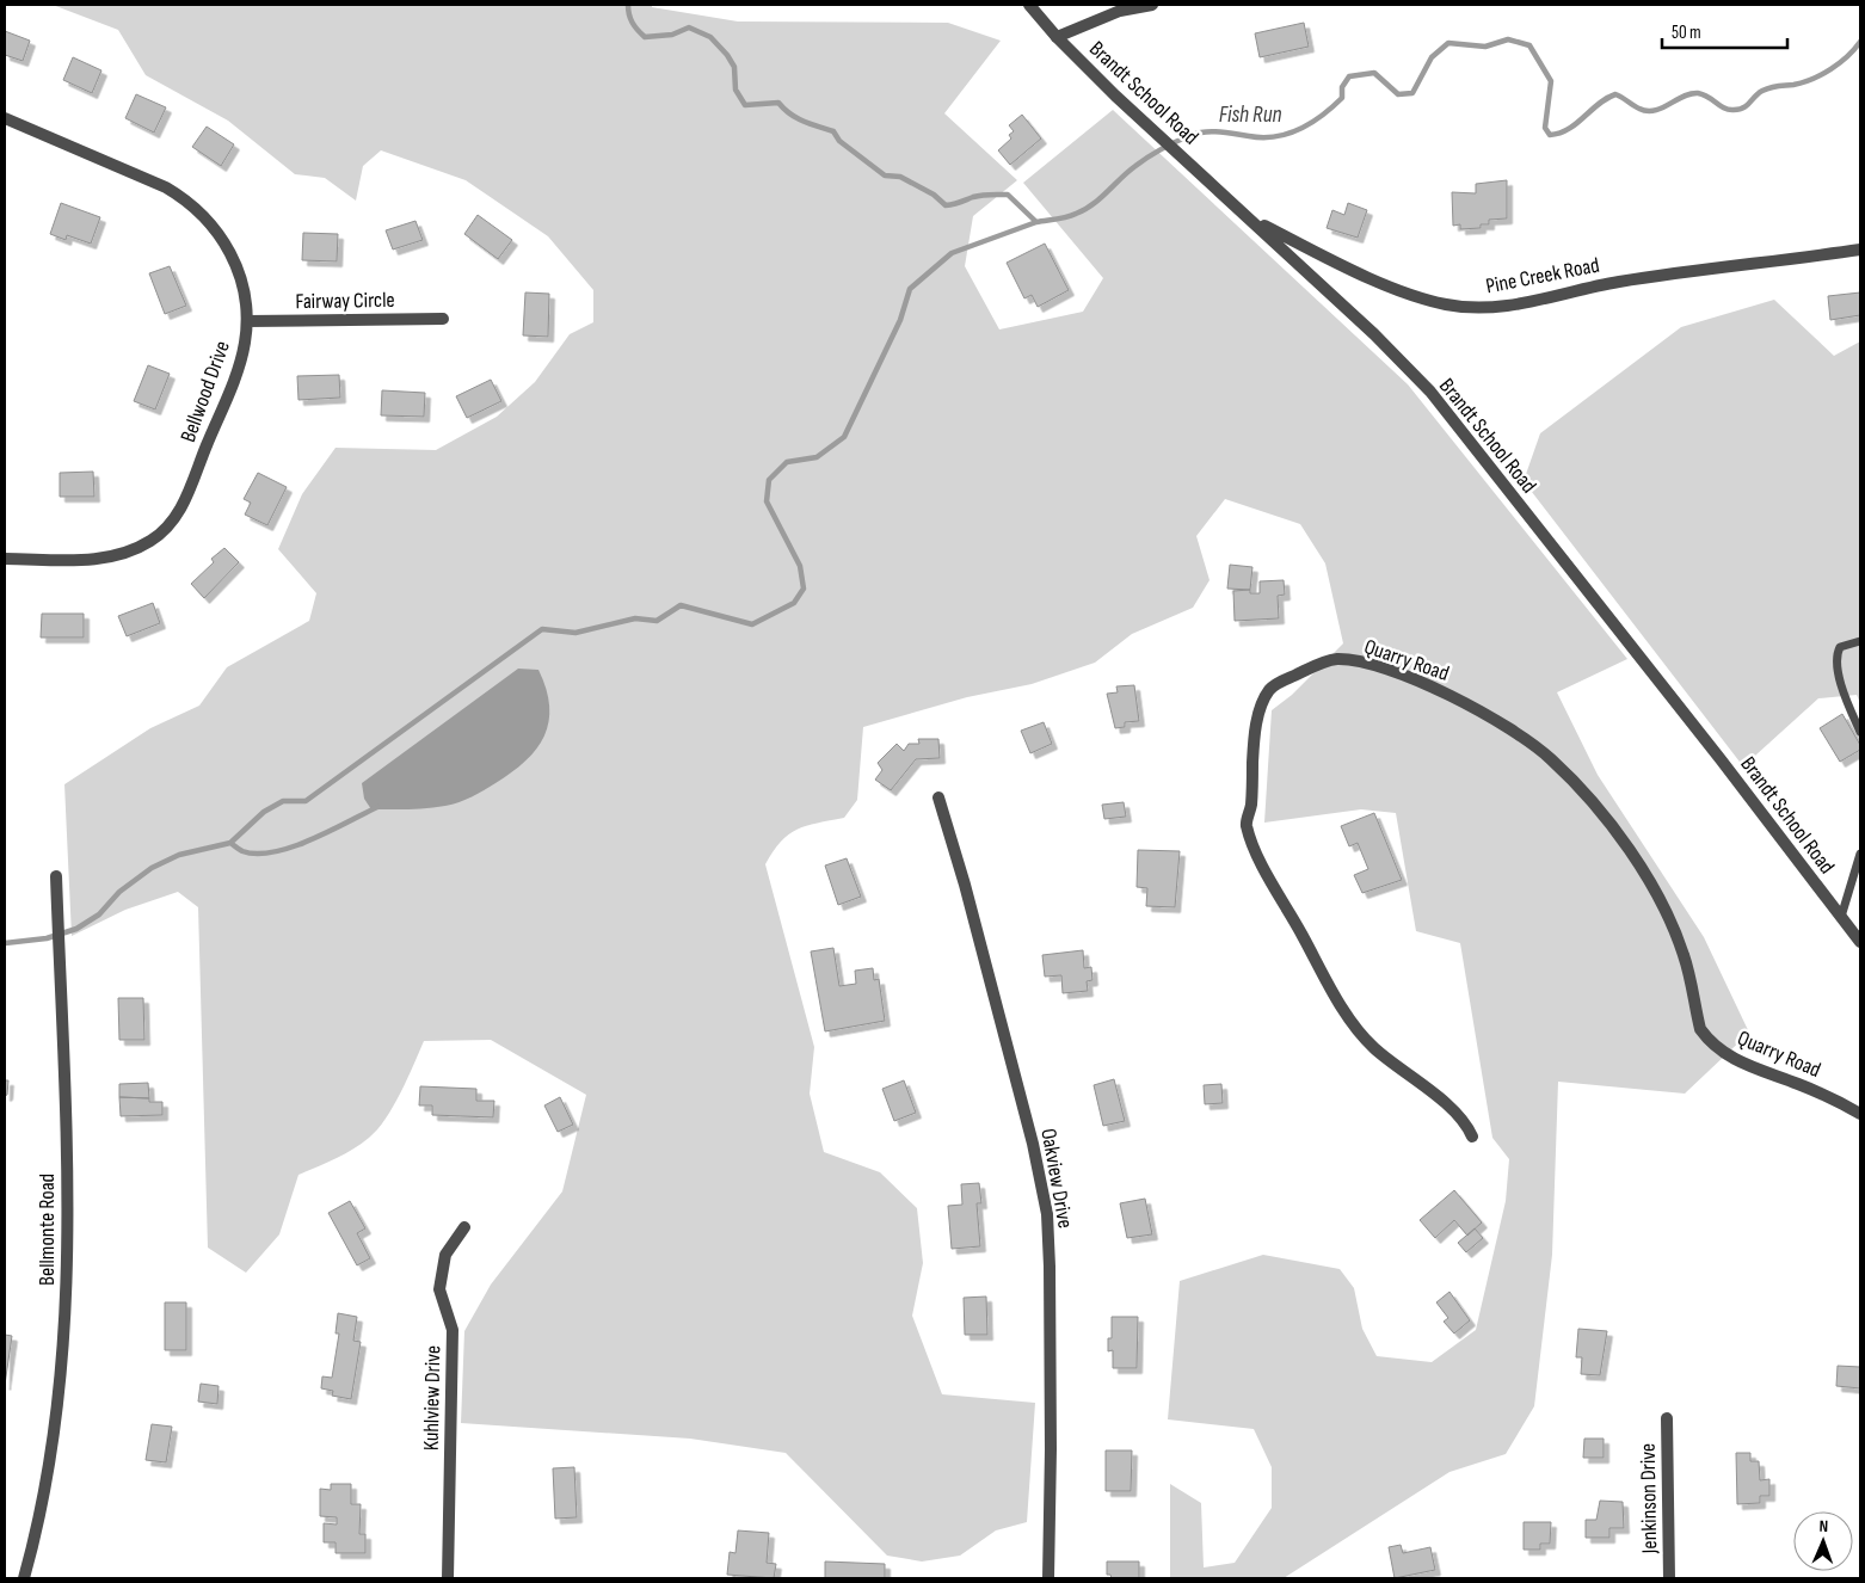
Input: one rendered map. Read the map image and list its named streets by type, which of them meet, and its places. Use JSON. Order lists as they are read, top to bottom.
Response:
{
  "streets": {
    "street": [
      "Brandt School Road",
      "Pine Creek Road",
      "Fairway Circle",
      "Bellwood Drive",
      "Quarry Road",
      "Oakview Drive",
      "Bellmonte Road",
      "Kuhlview Drive",
      "Jenkinson Drive"
    ]
  },
  "crossings": [
    ["Brandt School Road", "Pine Creek Road"],
    ["Fairway Circle", "Bellwood Drive"]
  ],
  "water": ["Fish Run"],
  "scale_bar": "50 m",
  "north": "top"
}
